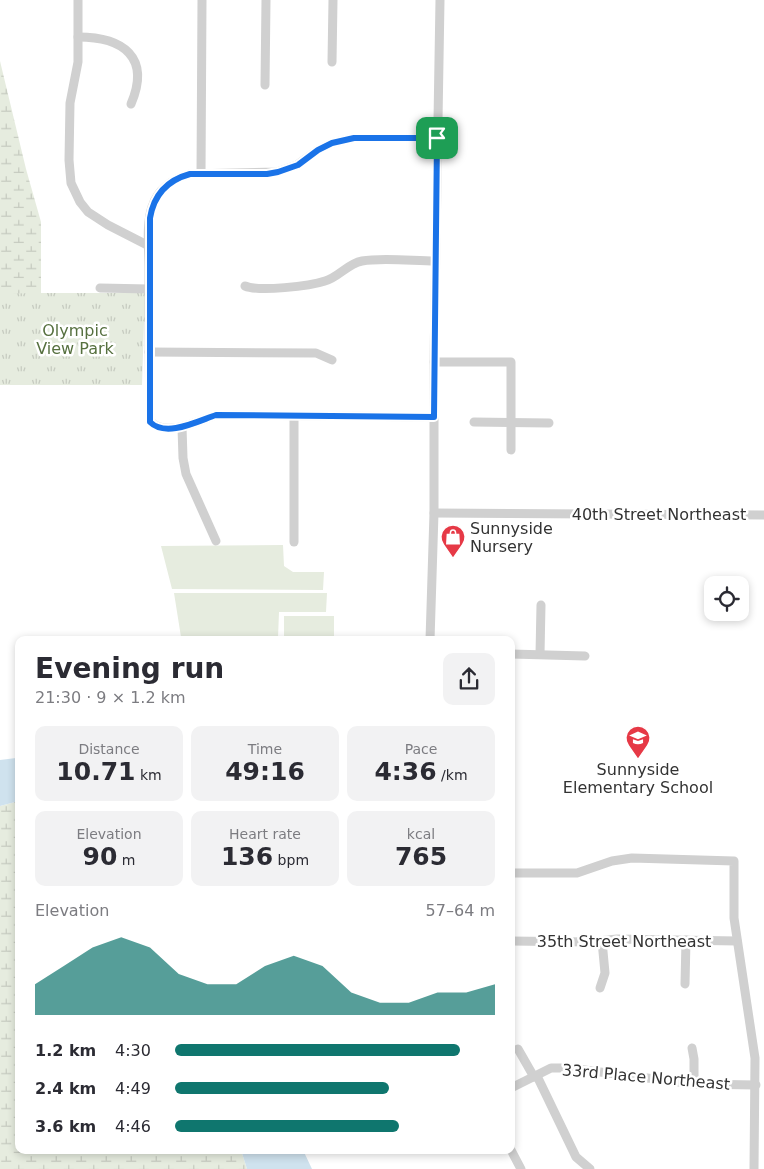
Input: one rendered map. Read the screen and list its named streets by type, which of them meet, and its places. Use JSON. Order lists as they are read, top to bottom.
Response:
{
  "streets": {
    "street": ["40th Street Northeast", "35th Street Northeast", "33rd Place Northeast"]
  },
  "parks": ["Olympic View Park"],
  "places": {
    "shop": ["Sunnyside Nursery"],
    "school or university": ["Sunnyside Elementary School"]
  },
  "page": {
    "heading": ["Evening run", "21:30 · 9 × 1.2 km"],
    "stats": [
      ["Distance", "10.71 km"],
      ["Time", "49:16"],
      ["Pace", "4:36 /km"],
      ["Elevation", "90 m"],
      ["Heart rate", "136 bpm"],
      ["kcal", "765"]
    ],
    "chart": ["Elevation", "57–64 m"],
    "list": [
      {
        "name": "1.2 km",
        "note": "4:30"
      },
      {
        "name": "2.4 km",
        "note": "4:49"
      },
      {
        "name": "3.6 km",
        "note": "4:46"
      }
    ]
  }
}
